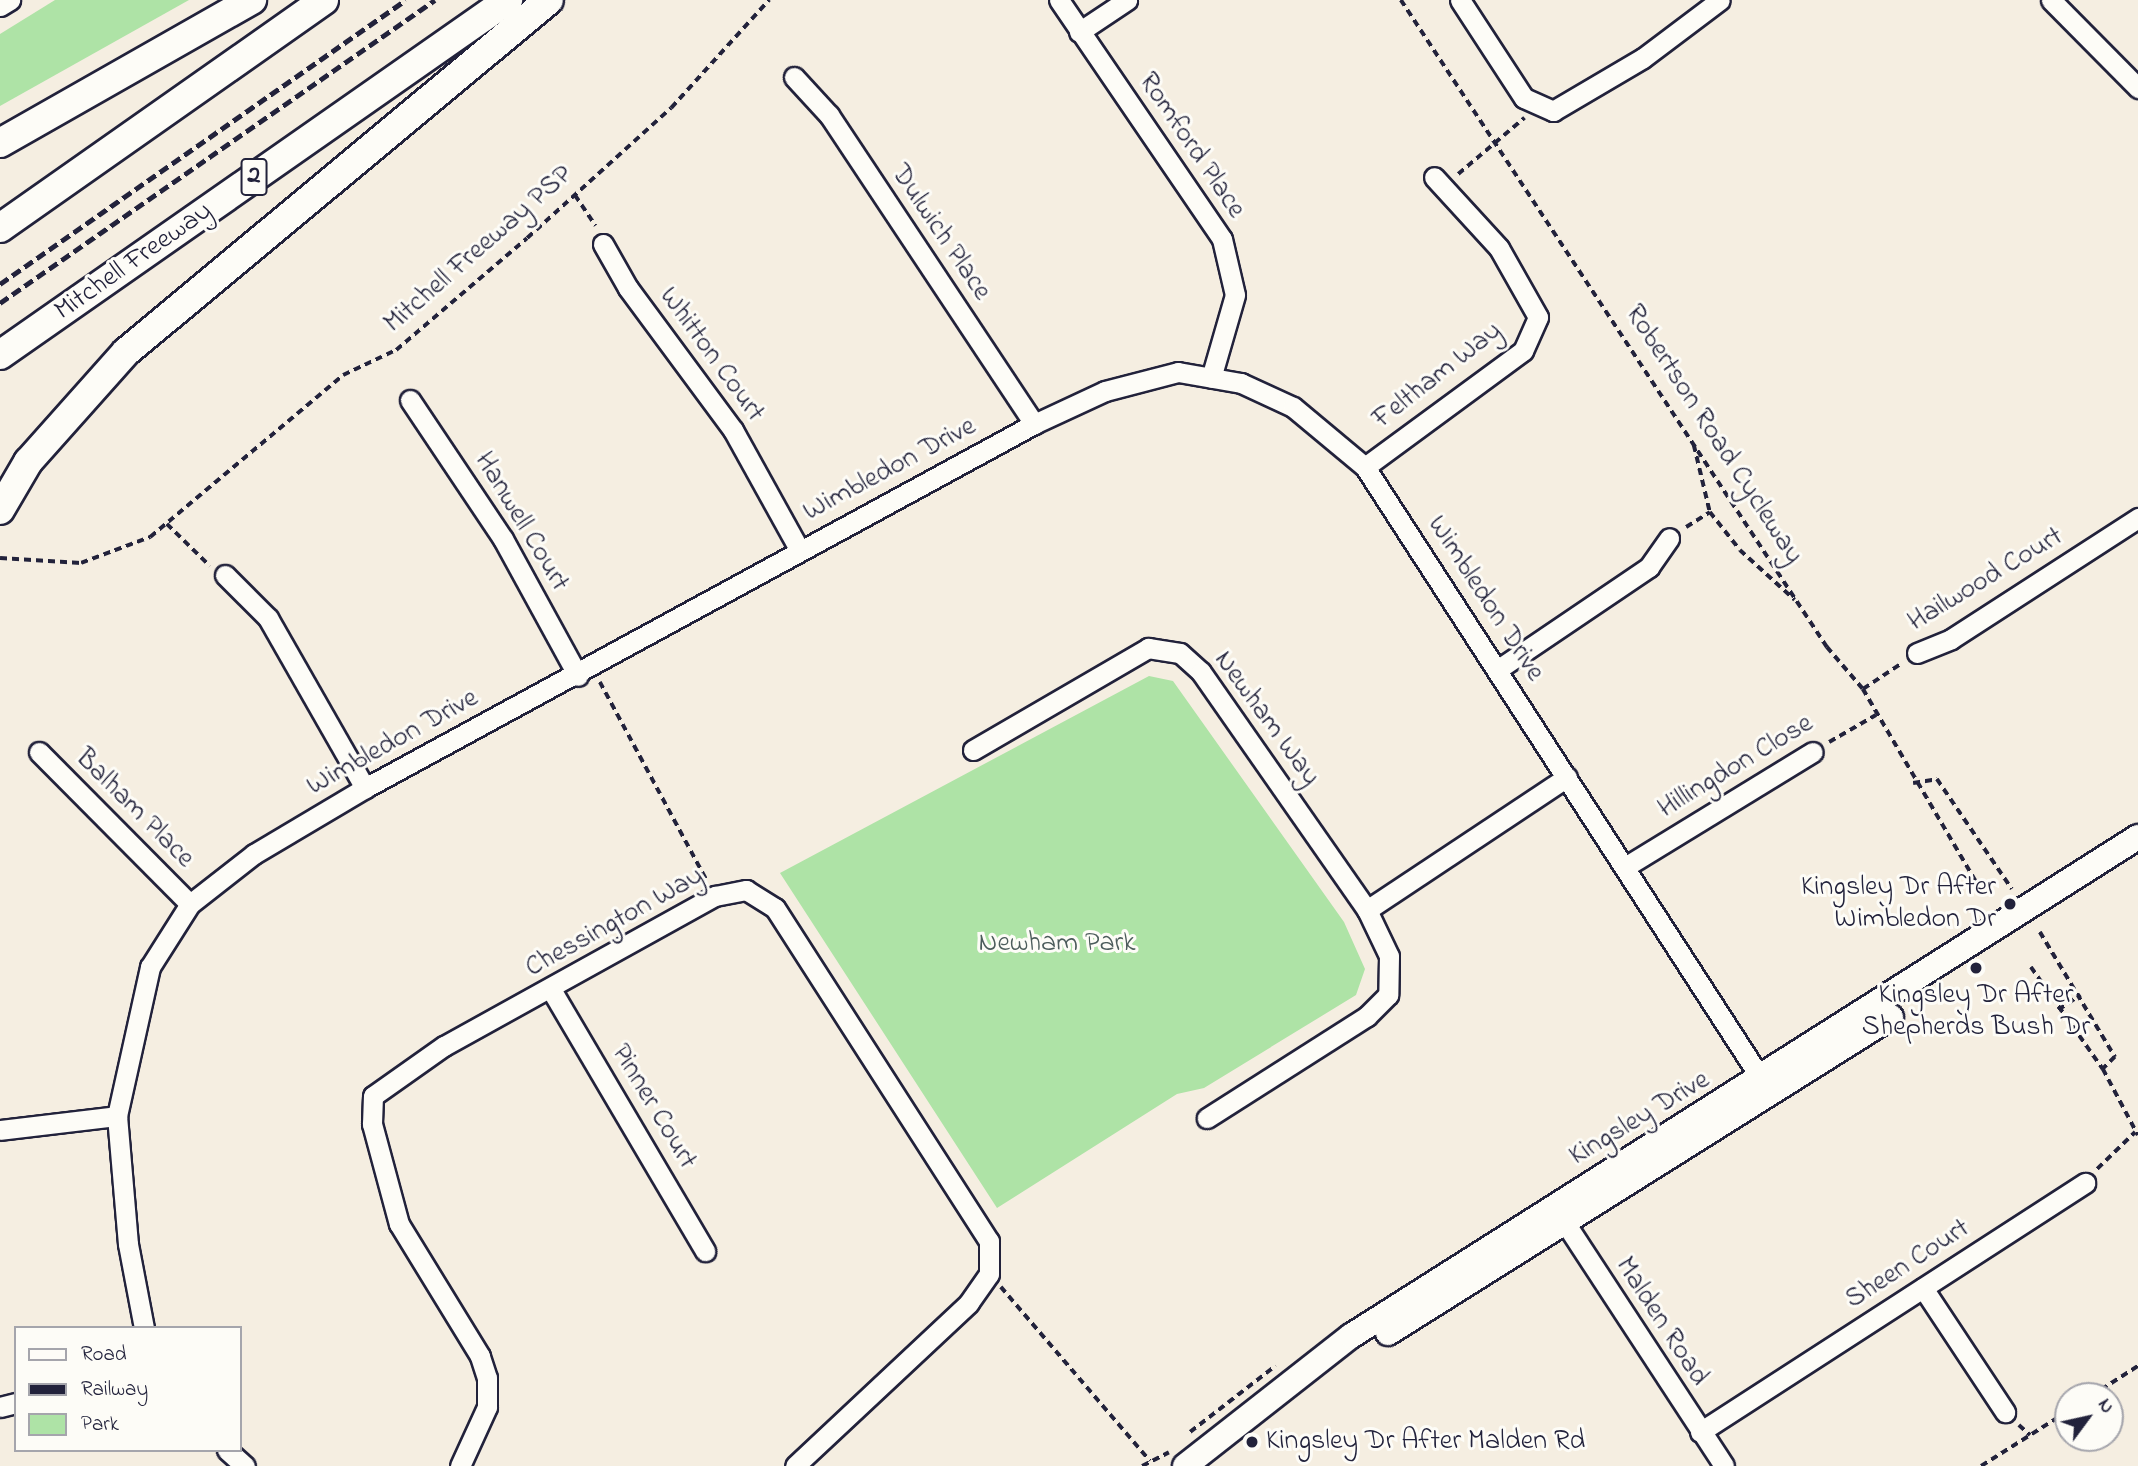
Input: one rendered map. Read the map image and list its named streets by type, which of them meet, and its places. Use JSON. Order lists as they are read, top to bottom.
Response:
{
  "streets": {
    "highway": ["2", "Mitchell Freeway"],
    "main road": ["Kingsley Drive"],
    "street": [
      "Romford Place",
      "Dulwich Place",
      "Whitton Court",
      "Feltham Way",
      "Wimbledon Drive",
      "Hanwell Court",
      "Hailwood Court",
      "Newham Way",
      "Hillingdon Close",
      "Balham Place",
      "Chessington Way",
      "Pinner Court",
      "Sheen Court",
      "Malden Road"
    ],
    "path": ["Mitchell Freeway PSP", "Robertson Road Cycleway"]
  },
  "crossings": [
    ["Romford Place", "Wimbledon Drive"],
    ["Dulwich Place", "Wimbledon Drive"],
    ["Whitton Court", "Wimbledon Drive"],
    ["Feltham Way", "Wimbledon Drive"],
    ["Robertson Road Cycleway", "Hailwood Court"],
    ["Robertson Road Cycleway", "Hillingdon Close"],
    ["Wimbledon Drive", "Hanwell Court"],
    ["Wimbledon Drive", "Hillingdon Close"],
    ["Wimbledon Drive", "Balham Place"],
    ["Wimbledon Drive", "Kingsley Drive"],
    ["Chessington Way", "Pinner Court"],
    ["Kingsley Drive", "Malden Road"],
    ["Sheen Court", "Malden Road"]
  ],
  "parks": ["Newham Park"],
  "places": ["Kingsley Dr After Wimbledon Dr", "Kingsley Dr After Shepherds Bush Dr", "Kingsley Dr After Malden Rd"],
  "legend": ["Road", "Railway", "Park"],
  "north": "top right"
}
